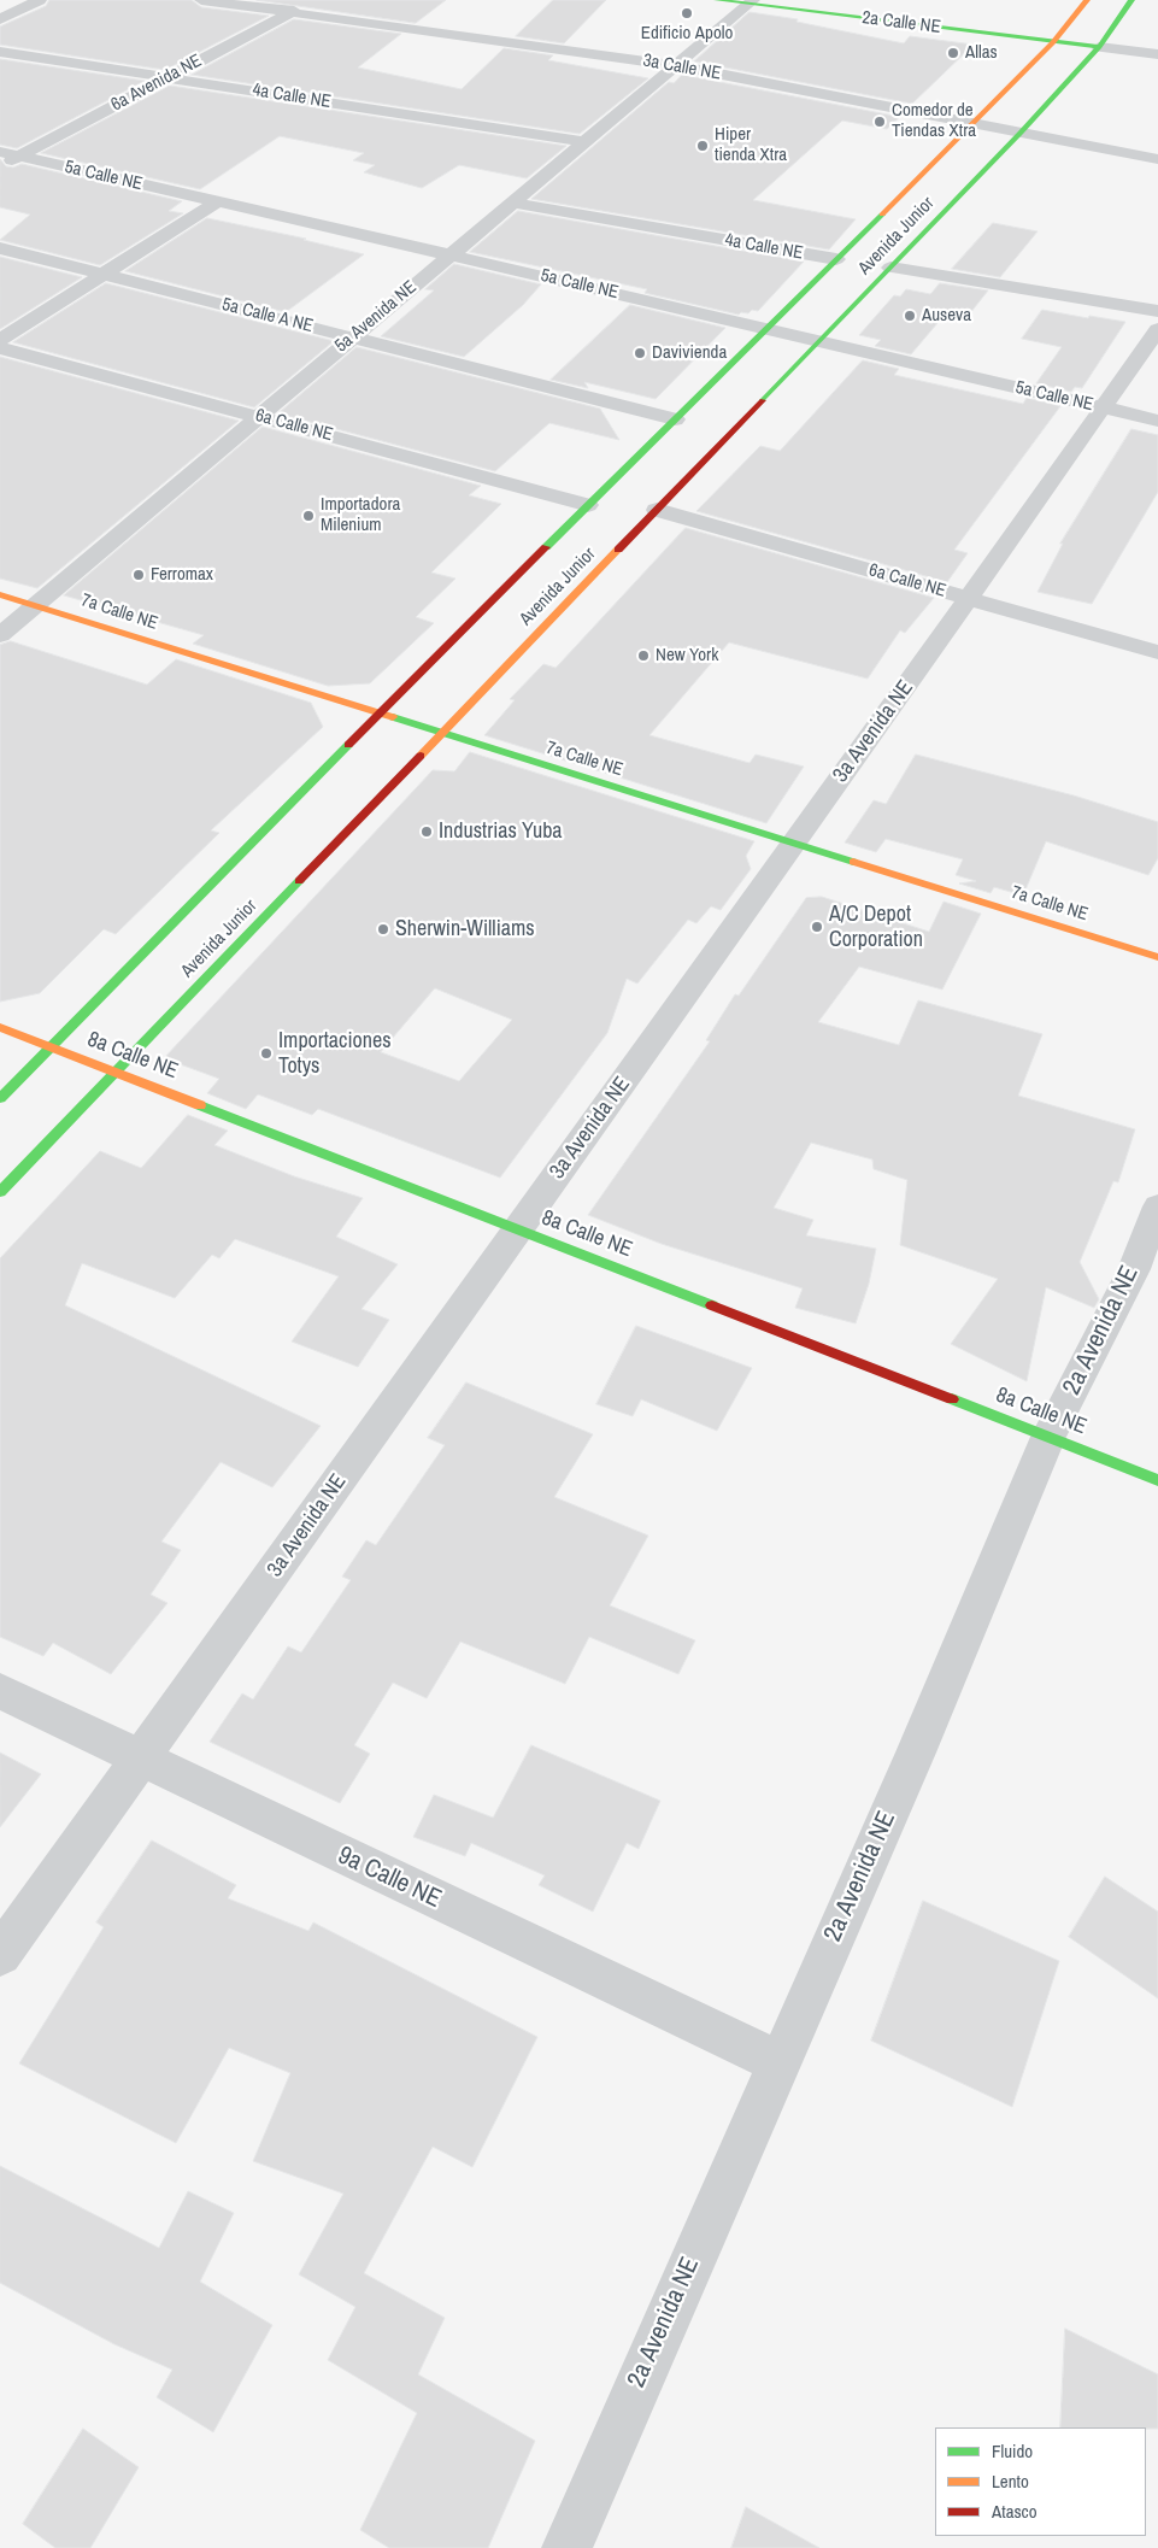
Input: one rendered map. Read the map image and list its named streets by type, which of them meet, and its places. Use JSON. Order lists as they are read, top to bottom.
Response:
{
  "streets": {
    "main road": [
      "2a Calle NE",
      "Avenida Junior",
      "7a Calle NE",
      "8a Calle NE"
    ],
    "street": [
      "3a Calle NE",
      "6a Avenida NE",
      "4a Calle NE",
      "5a Calle NE",
      "5a Calle A NE",
      "5a Avenida NE",
      "6a Calle NE",
      "3a Avenida NE",
      "2a Avenida NE",
      "9a Calle NE"
    ]
  },
  "crossings": [
    ["2a Calle NE", "Avenida Junior"],
    ["2a Calle NE", "5a Avenida NE"],
    ["3a Calle NE", "6a Avenida NE"],
    ["3a Calle NE", "Avenida Junior"],
    ["3a Calle NE", "5a Avenida NE"],
    ["6a Avenida NE", "4a Calle NE"],
    ["6a Avenida NE", "5a Calle NE"],
    ["4a Calle NE", "Avenida Junior"],
    ["4a Calle NE", "5a Avenida NE"],
    ["5a Calle NE", "Avenida Junior"],
    ["5a Calle NE", "5a Avenida NE"],
    ["5a Calle NE", "3a Avenida NE"],
    ["Avenida Junior", "5a Calle A NE"],
    ["Avenida Junior", "6a Calle NE"],
    ["Avenida Junior", "7a Calle NE"],
    ["Avenida Junior", "8a Calle NE"],
    ["5a Calle A NE", "5a Avenida NE"],
    ["5a Avenida NE", "6a Calle NE"],
    ["5a Avenida NE", "7a Calle NE"],
    ["6a Calle NE", "3a Avenida NE"],
    ["7a Calle NE", "3a Avenida NE"],
    ["3a Avenida NE", "8a Calle NE"],
    ["3a Avenida NE", "9a Calle NE"],
    ["8a Calle NE", "2a Avenida NE"],
    ["2a Avenida NE", "9a Calle NE"]
  ],
  "places": [
    "Edificio Apolo",
    "Allas",
    "Comedor de Tiendas Xtra",
    "Hiper tienda Xtra",
    "Auseva",
    "Davivienda",
    "Importadora Milenium",
    "Ferromax",
    "New York",
    "Industrias Yuba",
    "A/C Depot Corporation",
    "Sherwin-Williams",
    "Importaciones Totys"
  ],
  "legend": ["Fluido", "Lento", "Atasco"]
}
